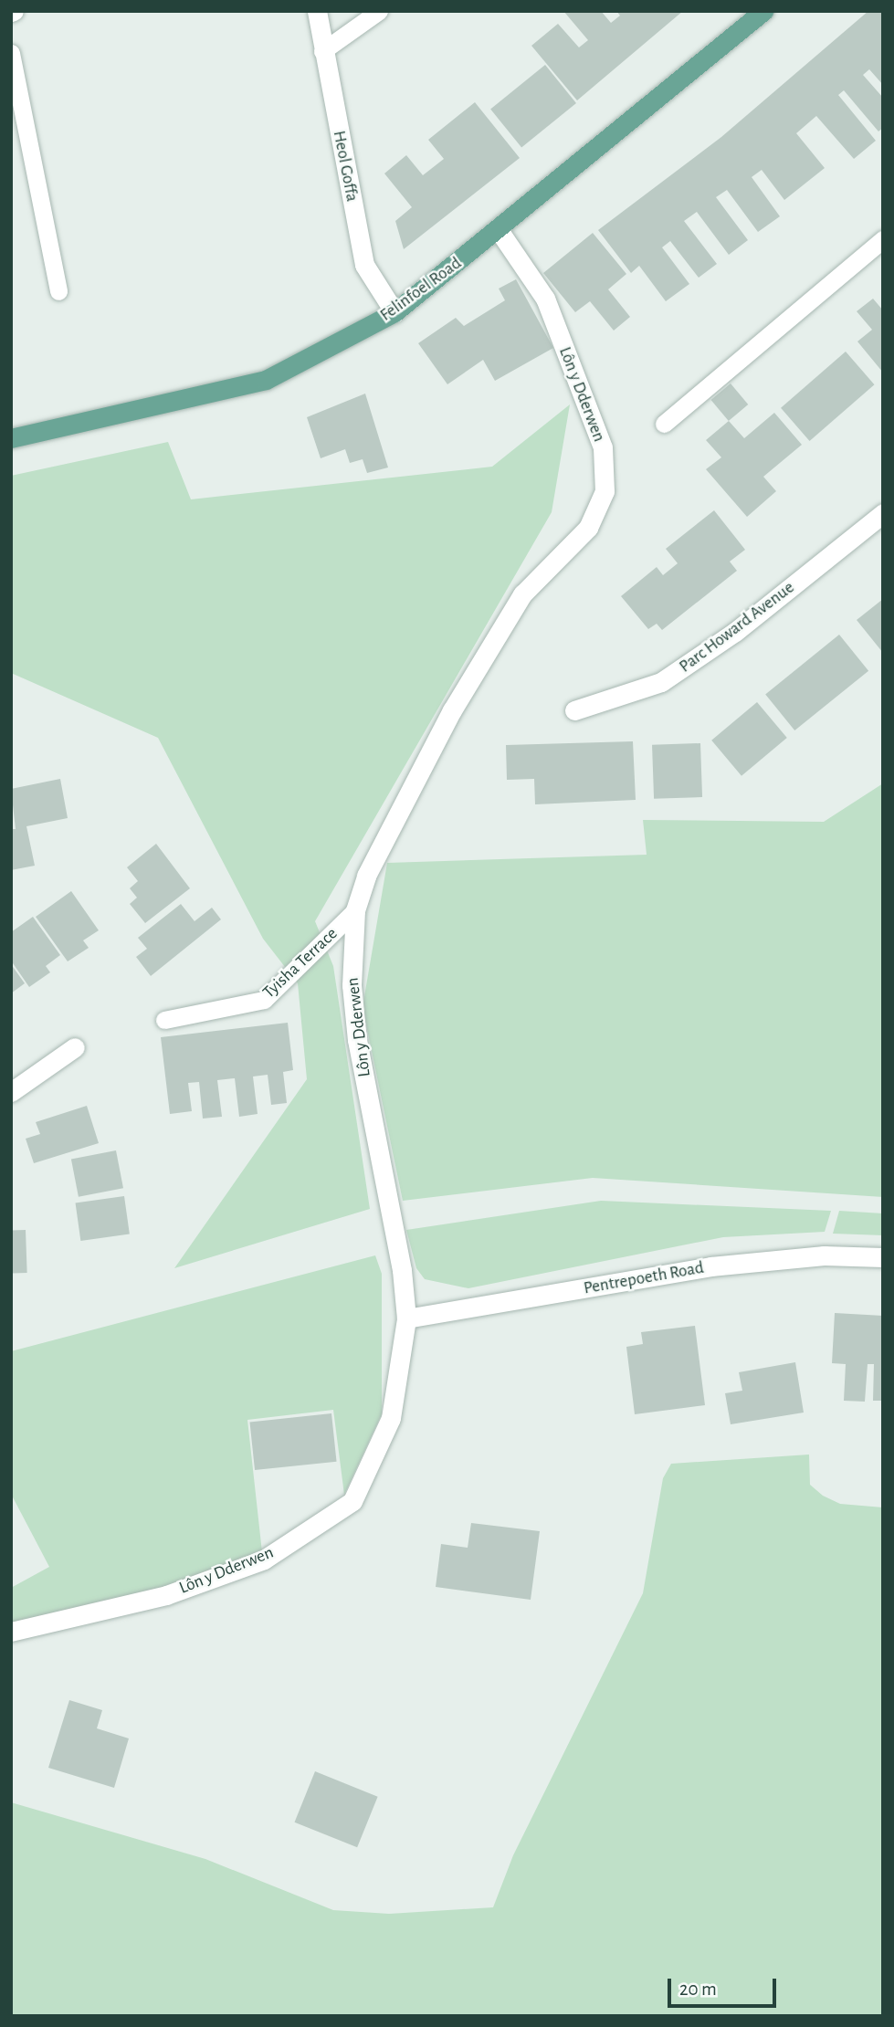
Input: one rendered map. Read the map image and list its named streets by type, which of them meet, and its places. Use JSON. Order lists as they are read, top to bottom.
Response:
{
  "streets": {
    "main road": ["Felinfoel Road"],
    "street": [
      "Heol Goffa",
      "Lôn y Dderwen",
      "Parc Howard Avenue",
      "Pentrepoeth Road"
    ],
    "lane": ["Tyisha Terrace"]
  },
  "crossings": [
    ["Heol Goffa", "Felinfoel Road"],
    ["Felinfoel Road", "Lôn y Dderwen"],
    ["Lôn y Dderwen", "Tyisha Terrace"],
    ["Lôn y Dderwen", "Pentrepoeth Road"]
  ],
  "scale_bar": "20 m"
}
